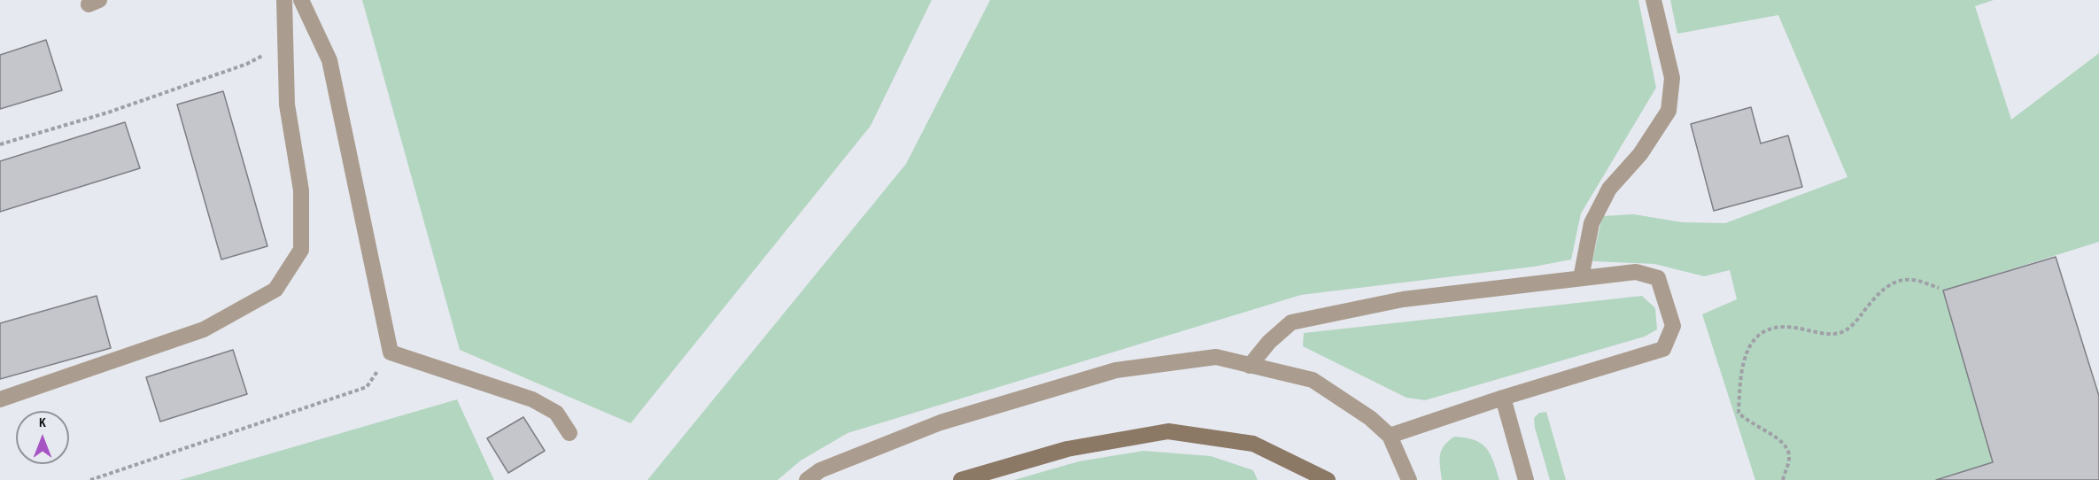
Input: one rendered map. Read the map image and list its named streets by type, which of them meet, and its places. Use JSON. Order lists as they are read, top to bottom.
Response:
{
  "north": "top"
}
